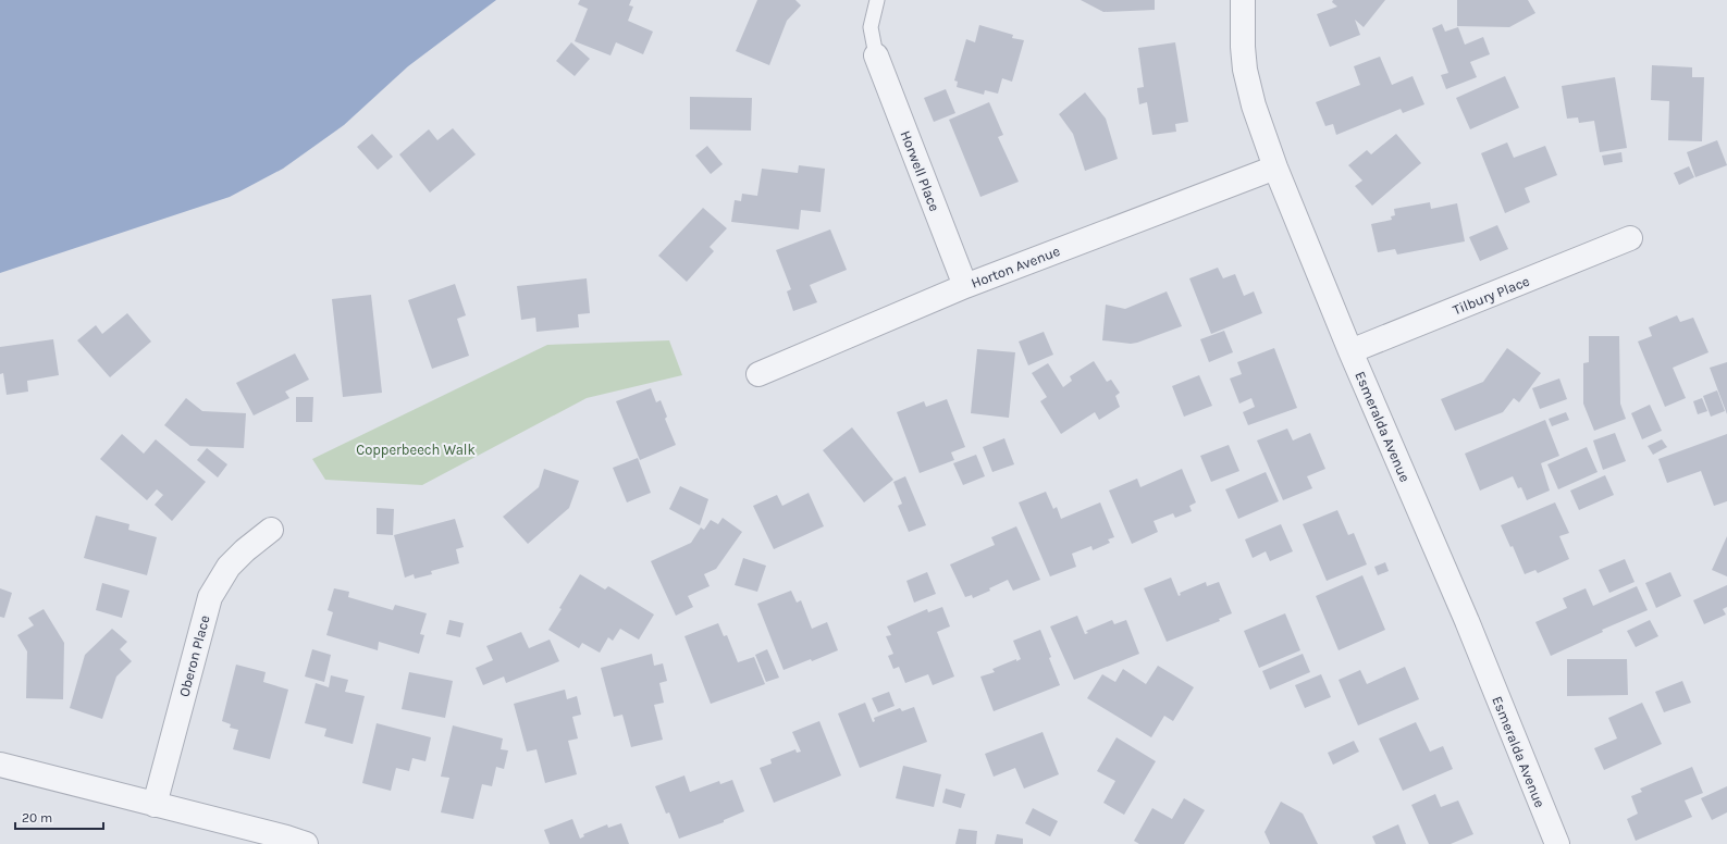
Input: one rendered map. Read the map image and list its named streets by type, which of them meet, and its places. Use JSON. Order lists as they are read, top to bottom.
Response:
{
  "streets": {
    "street": [
      "Horwell Place",
      "Horton Avenue",
      "Tilbury Place",
      "Esmeralda Avenue",
      "Oberon Place"
    ]
  },
  "crossings": [
    ["Horwell Place", "Horton Avenue"],
    ["Horton Avenue", "Esmeralda Avenue"],
    ["Tilbury Place", "Esmeralda Avenue"]
  ],
  "parks": ["Copperbeech Walk"],
  "scale_bar": "20 m"
}
